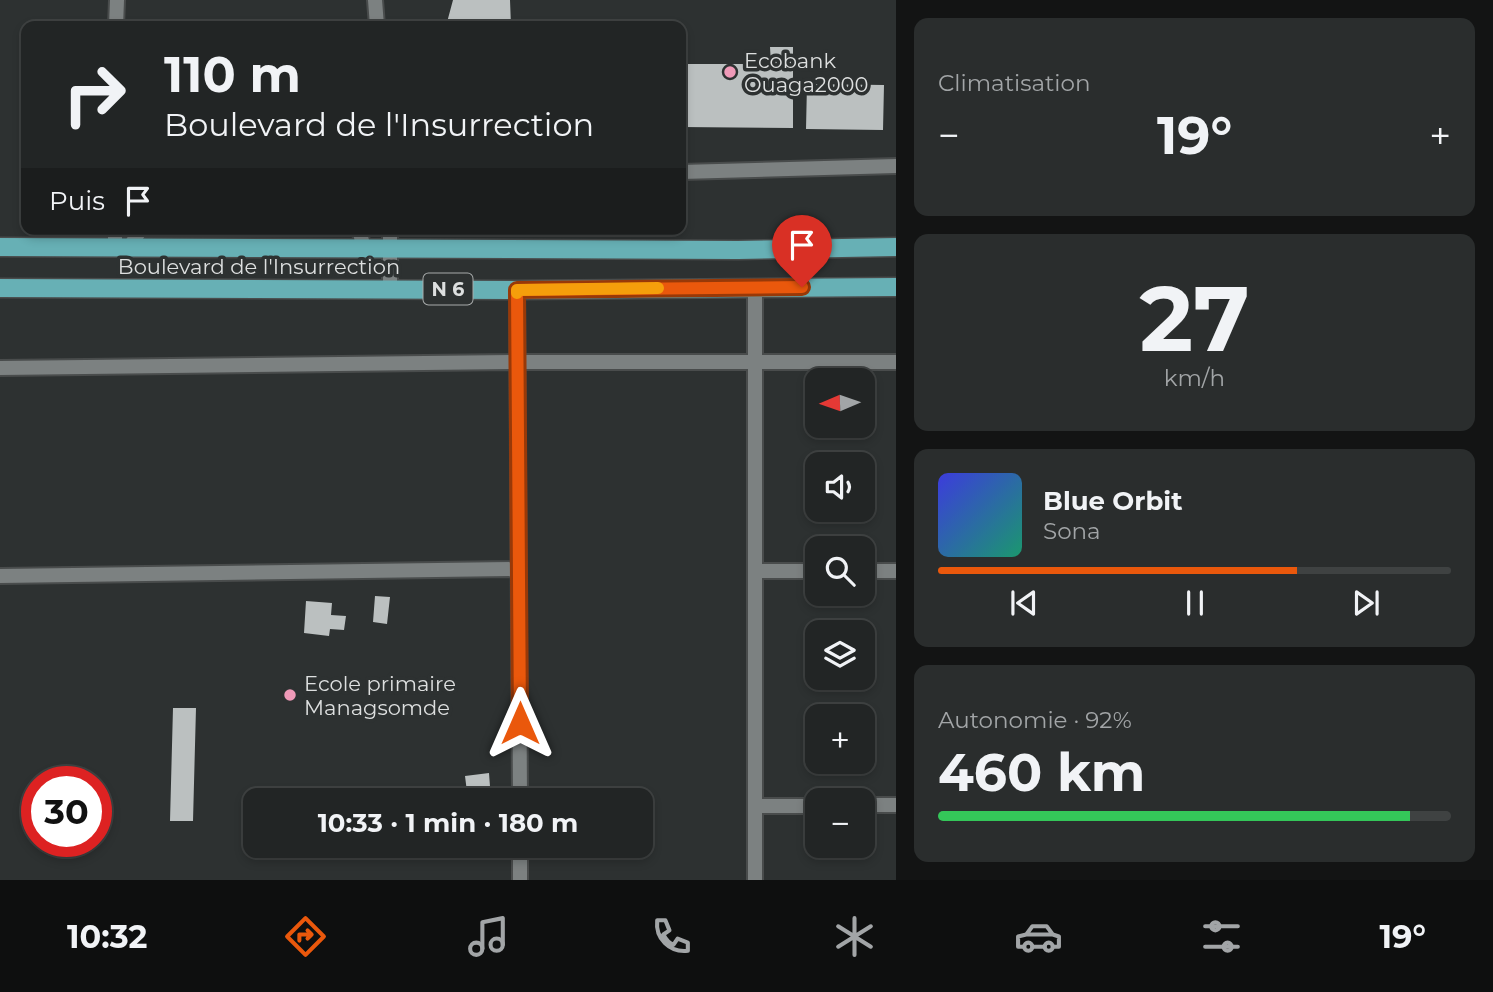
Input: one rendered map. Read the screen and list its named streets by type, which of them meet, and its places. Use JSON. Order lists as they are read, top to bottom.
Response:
{
  "streets": {
    "main road": ["Boulevard de l'Insurrection", "N 6"]
  },
  "places": ["Ecobank Ouaga2000", "Ecole primaire Managsomde"],
  "north": "left",
  "page": {
    "tile": [
      "Climatisation",
      ["27", "km/h"],
      ["Autonomie · 92%", "460 km"]
    ],
    "turn": ["110 m", "Boulevard de l'Insurrection"],
    "heat": ["−", "19°", "+"],
    "then": "Puis",
    "map_buttons": ["+", "−"],
    "song": ["Blue Orbit", "Sona"],
    "limit": "30",
    "trip": "10:33 · 1 min · 180 m",
    "tabs": ["10:32", "19°"]
  }
}
